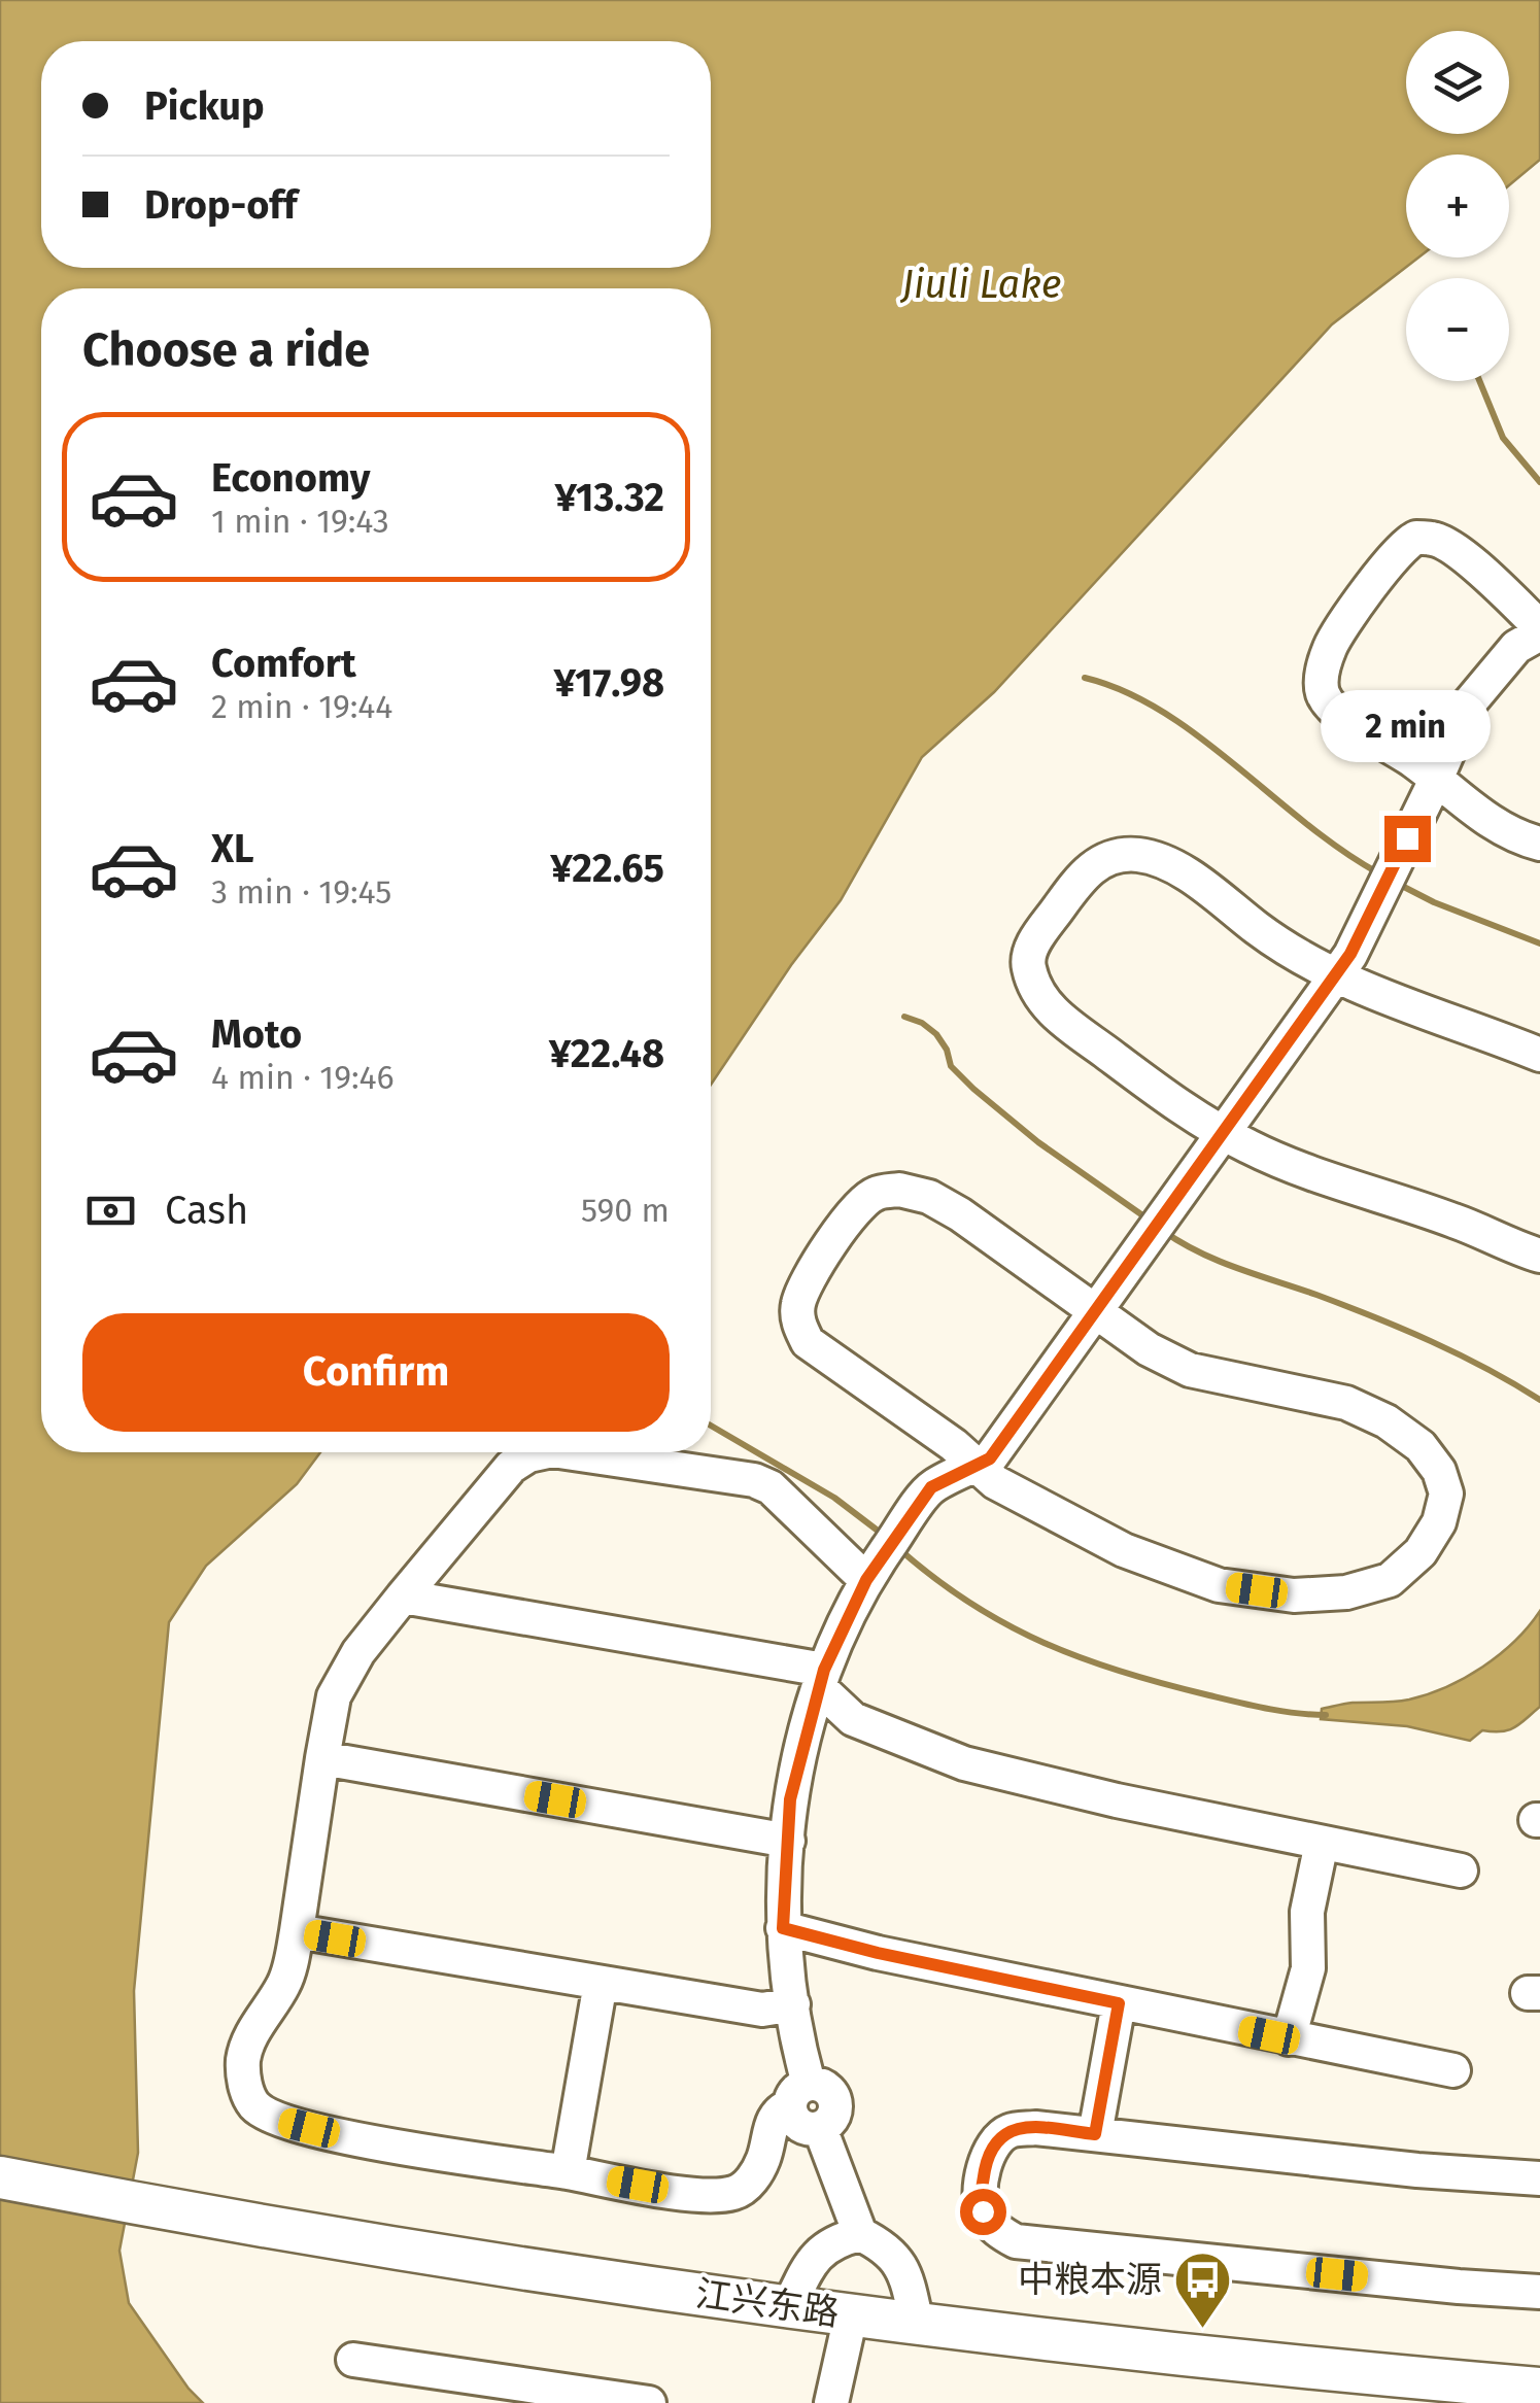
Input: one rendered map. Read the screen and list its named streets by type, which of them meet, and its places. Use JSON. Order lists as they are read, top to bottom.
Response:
{
  "streets": {
    "main road": ["江兴东路"]
  },
  "water": ["Jiuli Lake"],
  "places": {
    "bus stop": ["中粮本源"]
  },
  "page": {
    "map_buttons": ["+", "−"],
    "banner": ["Pickup", "Drop-off"],
    "heading": "Choose a ride",
    "list": [
      {
        "name": "Economy",
        "note": "1 min · 19:43",
        "value": "¥13.32"
      },
      {
        "name": "Comfort",
        "note": "2 min · 19:44",
        "value": "¥17.98"
      },
      {
        "name": "XL",
        "note": "3 min · 19:45",
        "value": "¥22.65"
      },
      {
        "name": "Moto",
        "note": "4 min · 19:46",
        "value": "¥22.48"
      }
    ],
    "bubble": "2 min",
    "pay": ["Cash", "590 m"],
    "buttons": "Confirm"
  }
}
